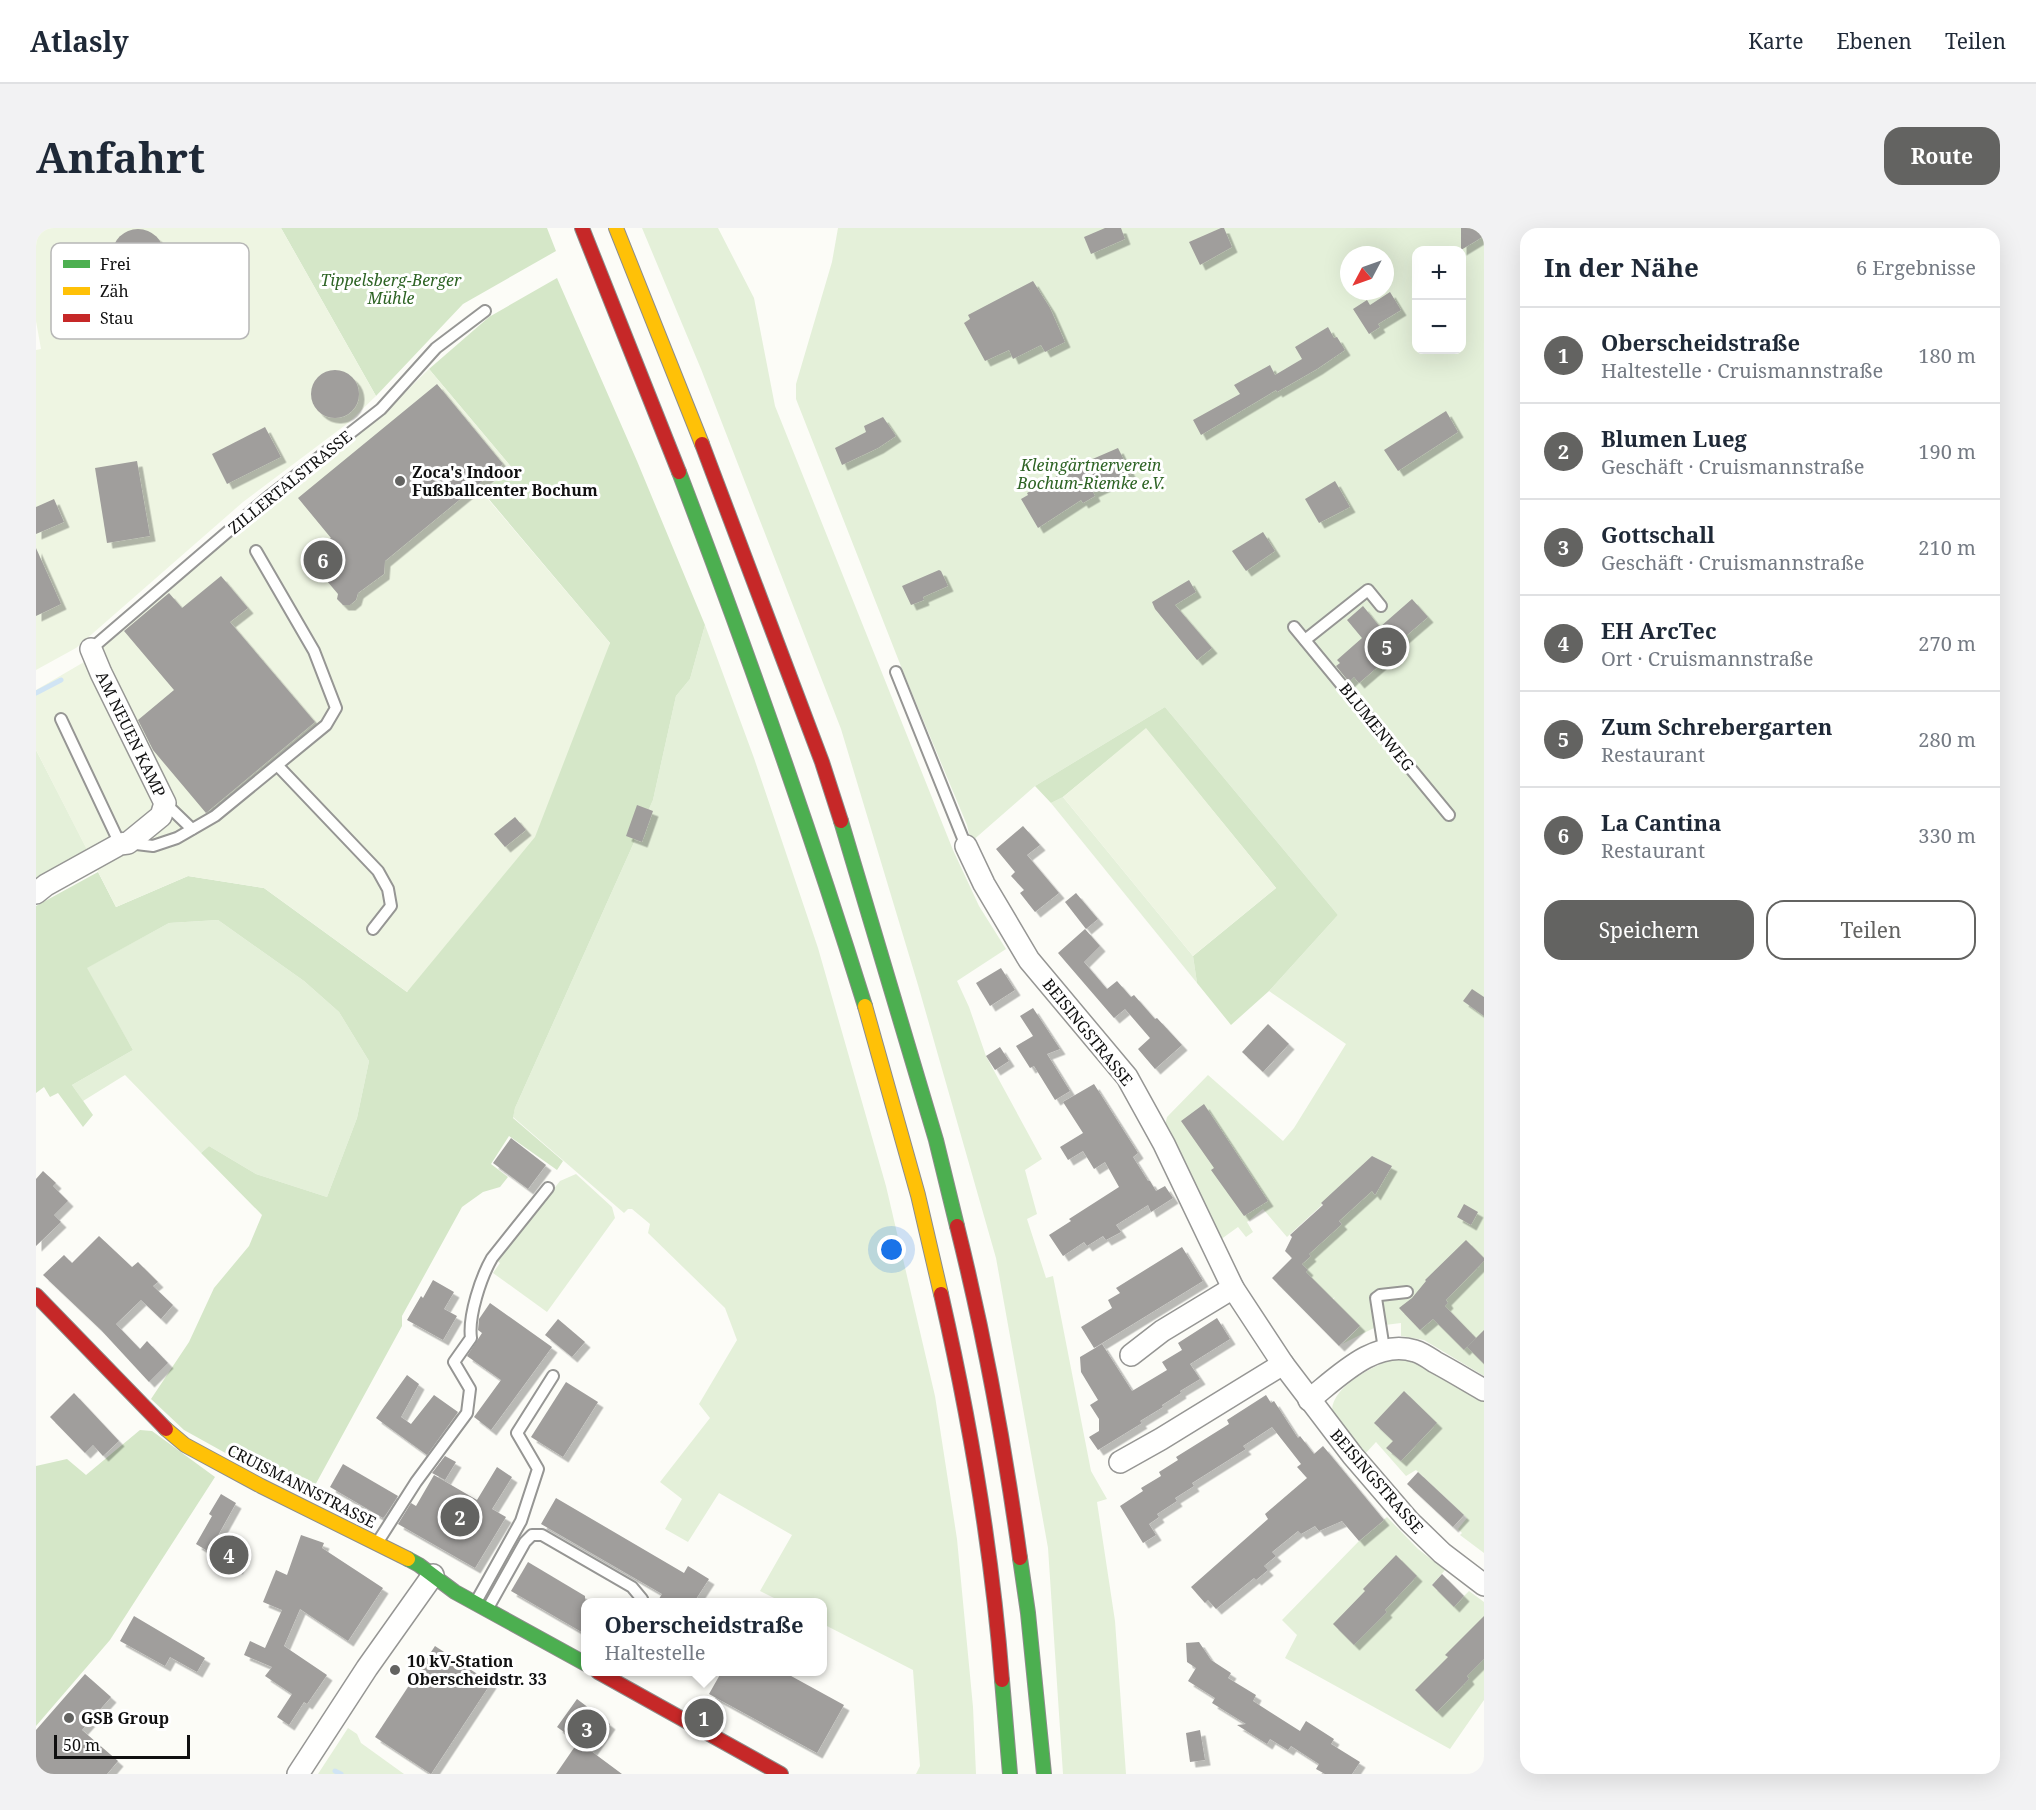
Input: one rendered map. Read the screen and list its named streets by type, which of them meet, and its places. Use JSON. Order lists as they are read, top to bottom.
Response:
{
  "streets": {
    "main road": ["CRUISMANNSTRASSE"],
    "street": ["AM NEUEN KAMP", "BEISINGSTRASSE"],
    "lane": ["ZILLERTALSTRASSE", "BLUMENWEG"]
  },
  "crossings": [
    ["ZILLERTALSTRASSE", "AM NEUEN KAMP"]
  ],
  "parks": ["Tippelsberg-Berger Mühle", "Kleingärtnerverein Bochum-Riemke e.V."],
  "places": ["Zoca's Indoor Fußballcenter Bochum", "10 kV-Station Oberscheidstr. 33", "GSB Group"],
  "legend": ["Frei", "Zäh", "Stau"],
  "scale_bar": "50 m",
  "north": "bottom left",
  "page": {
    "header": "Atlasly",
    "nav": ["Karte", "Ebenen", "Teilen"],
    "buttons": [
      "Route",
      ["Speichern", "Teilen"]
    ],
    "title": "Anfahrt",
    "heading": ["In der Nähe", "6 Ergebnisse"],
    "map_buttons": ["+", "−"],
    "list": [
      {
        "mark": "1",
        "name": "Oberscheidstraße",
        "note": "Haltestelle · Cruismannstraße",
        "value": "180 m"
      },
      {
        "mark": "2",
        "name": "Blumen Lueg",
        "note": "Geschäft · Cruismannstraße",
        "value": "190 m"
      },
      {
        "mark": "3",
        "name": "Gottschall",
        "note": "Geschäft · Cruismannstraße",
        "value": "210 m"
      },
      {
        "mark": "4",
        "name": "EH ArcTec",
        "note": "Ort · Cruismannstraße",
        "value": "270 m"
      },
      {
        "mark": "5",
        "name": "Zum Schrebergarten",
        "note": "Restaurant",
        "value": "280 m"
      },
      {
        "mark": "6",
        "name": "La Cantina",
        "note": "Restaurant",
        "value": "330 m"
      }
    ],
    "pins": [
      "6",
      "5",
      "2",
      "4",
      "1",
      "3"
    ],
    "popup": ["Oberscheidstraße", "Haltestelle"],
    "scale": "50 m"
  }
}
